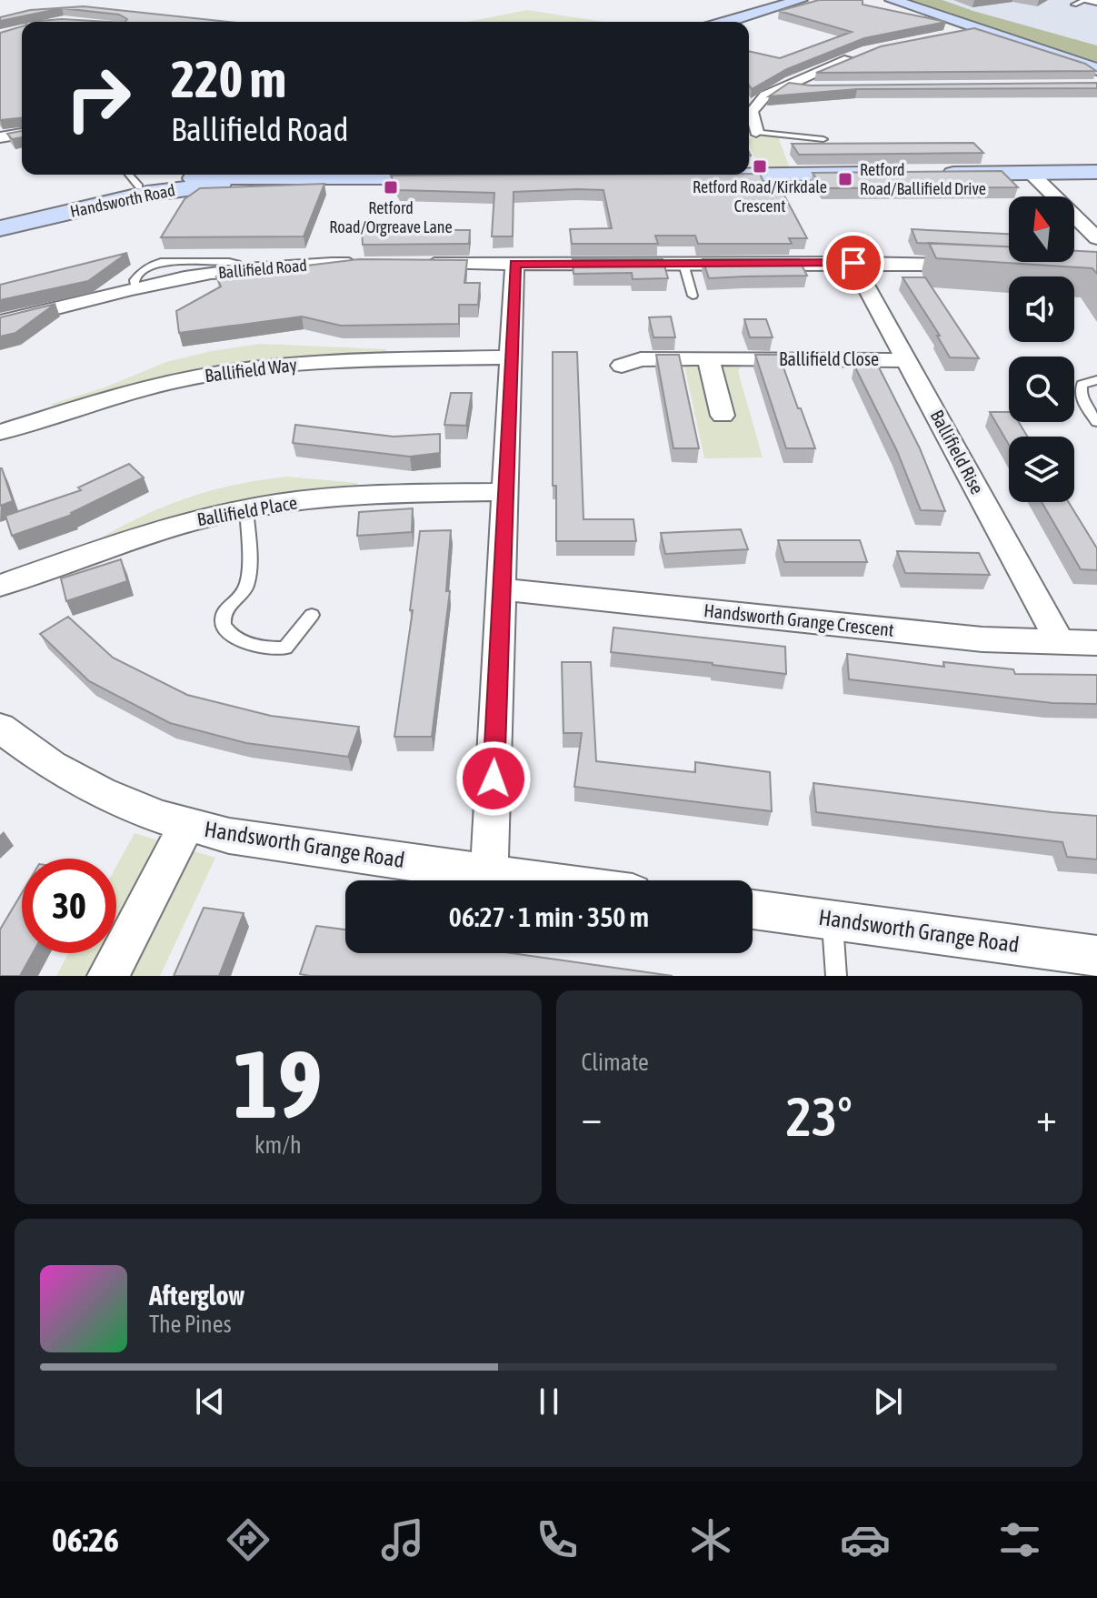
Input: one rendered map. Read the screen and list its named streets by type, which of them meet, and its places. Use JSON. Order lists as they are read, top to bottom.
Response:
{
  "streets": {
    "main road": ["Handsworth Road"],
    "street": [
      "Ballifield Road",
      "Ballifield Close",
      "Ballifield Way",
      "Ballifield Rise",
      "Ballifield Place",
      "Handsworth Grange Crescent",
      "Handsworth Grange Road"
    ]
  },
  "crossings": [
    ["Ballifield Close", "Ballifield Rise"],
    ["Ballifield Rise", "Handsworth Grange Crescent"]
  ],
  "places": {
    "transit": ["Retford Road/Kirkdale Crescent", "Retford Road/Ballifield Drive", "Retford Road/Orgreave Lane"]
  },
  "north": "top",
  "page": {
    "turn": ["220 m", "Ballifield Road"],
    "limit": "30",
    "trip": "06:27 · 1 min · 350 m",
    "tile": [
      ["19", "km/h"],
      "Climate"
    ],
    "heat": ["−", "23°", "+"],
    "song": ["Afterglow", "The Pines"],
    "tabs": "06:26"
  }
}
